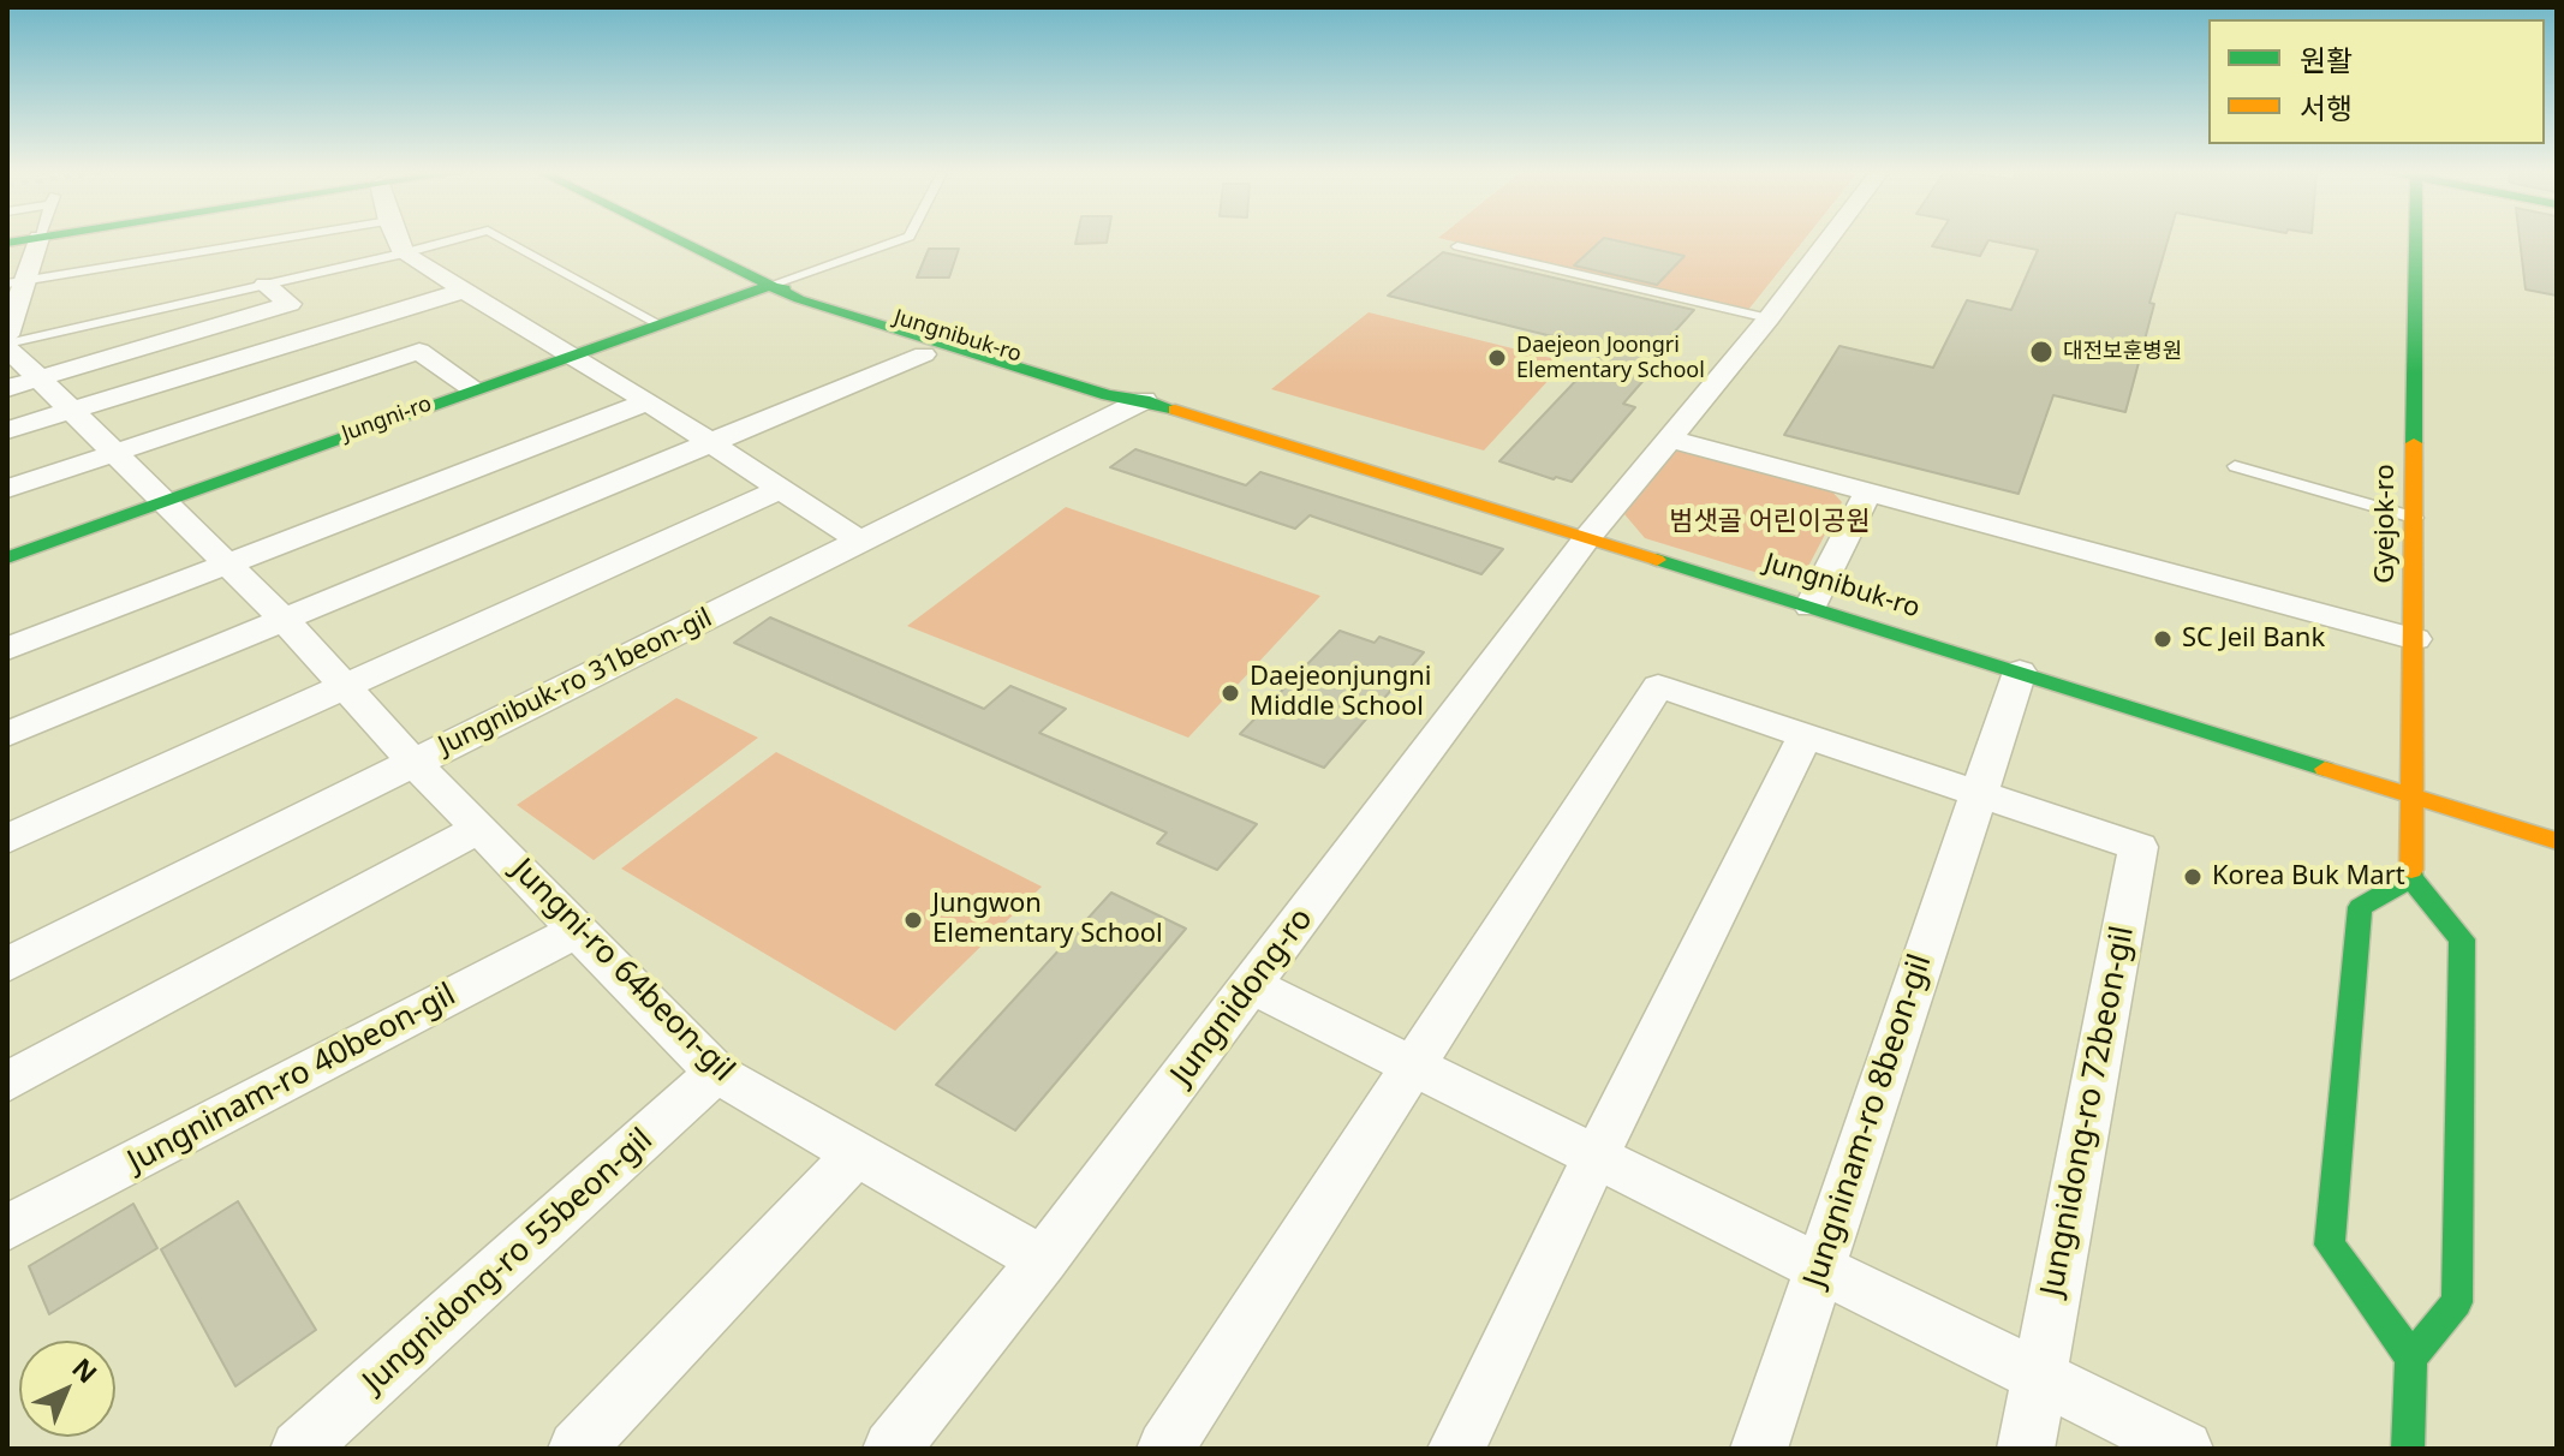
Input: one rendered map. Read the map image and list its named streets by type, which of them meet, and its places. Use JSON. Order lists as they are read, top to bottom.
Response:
{
  "streets": {
    "main road": ["Jungnibuk-ro", "Jungni-ro", "Gyejok-ro"],
    "street": [
      "Jungnibuk-ro 31beon-gil",
      "Jungni-ro 64beon-gil",
      "Jungnidong-ro",
      "Jungninam-ro 40beon-gil",
      "Jungnidong-ro 72beon-gil",
      "Jungninam-ro 8beon-gil",
      "Jungnidong-ro 55beon-gil"
    ]
  },
  "crossings": [
    ["Jungnibuk-ro", "Jungni-ro"],
    ["Jungnibuk-ro", "Gyejok-ro"],
    ["Jungnibuk-ro", "Jungnibuk-ro 31beon-gil"],
    ["Jungnibuk-ro", "Jungnidong-ro"],
    ["Jungnibuk-ro", "Jungninam-ro 8beon-gil"],
    ["Jungni-ro", "Jungni-ro 64beon-gil"],
    ["Jungnibuk-ro 31beon-gil", "Jungni-ro 64beon-gil"],
    ["Jungni-ro 64beon-gil", "Jungnidong-ro"],
    ["Jungni-ro 64beon-gil", "Jungninam-ro 40beon-gil"],
    ["Jungni-ro 64beon-gil", "Jungnidong-ro 55beon-gil"],
    ["Jungnidong-ro 72beon-gil", "Jungninam-ro 8beon-gil"]
  ],
  "parks": ["범샛골 어린이공원"],
  "places": [
    "대전보훈병원",
    "Daejeon Joongri Elementary School",
    "SC Jeil Bank",
    "Daejeonjungni Middle School",
    "Korea Buk Mart",
    "Jungwon Elementary School"
  ],
  "legend": ["원활", "서행"],
  "north": "top right"
}
